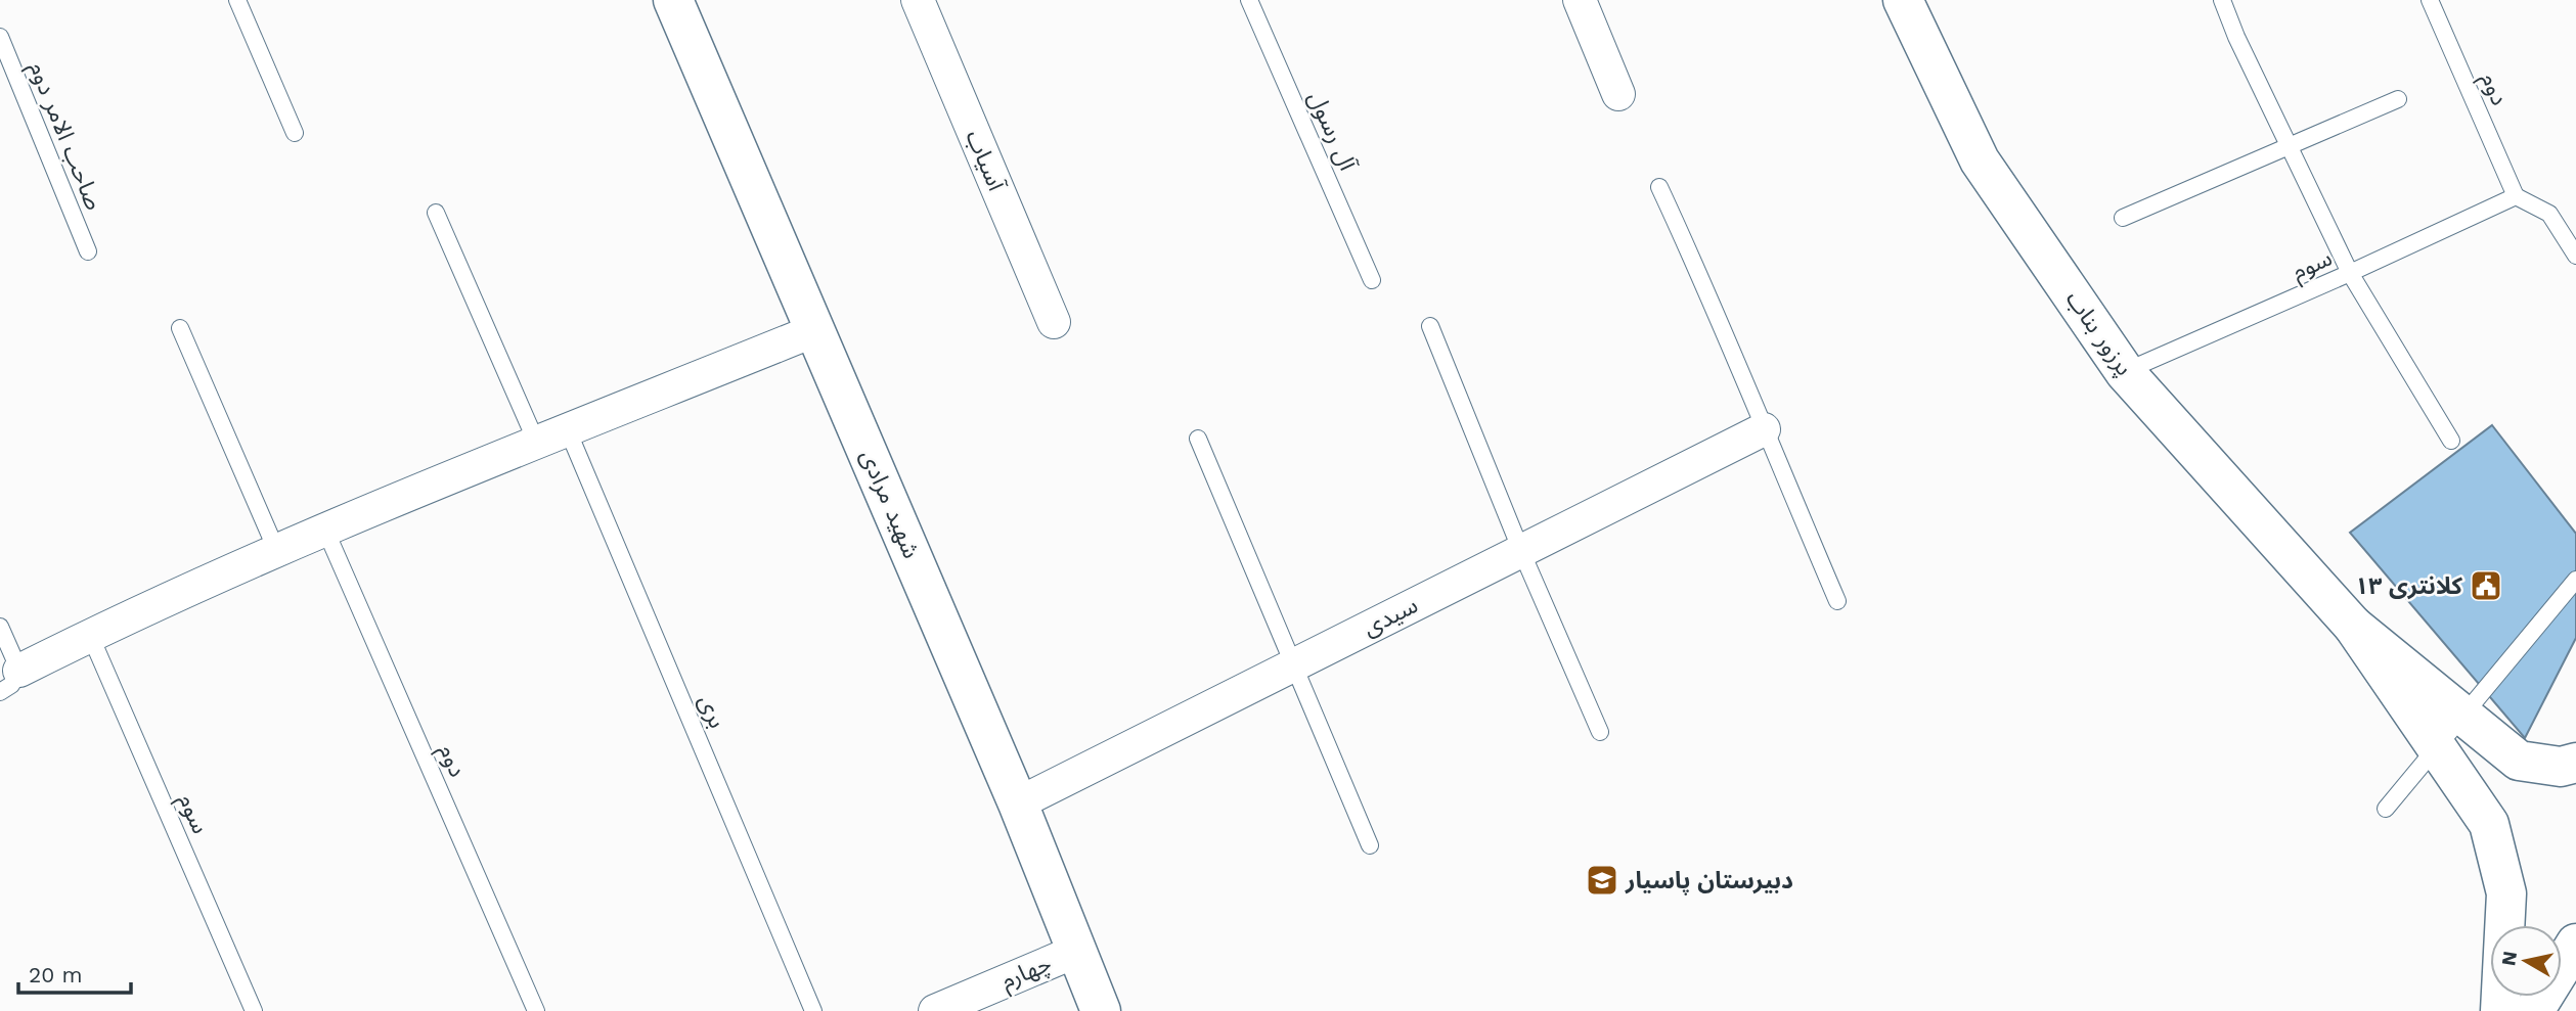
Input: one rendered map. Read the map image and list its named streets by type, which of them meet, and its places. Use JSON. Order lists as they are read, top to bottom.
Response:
{
  "streets": {
    "main road": ["پرزور بناب", "شهید مرادی"],
    "street": ["آسیاب", "سیدی", "چهارم"],
    "lane": [
      "دوم",
      "آل رسول",
      "صاحب الامر دوم",
      "سوم",
      "بری"
    ]
  },
  "crossings": [
    ["دوم", "سوم"],
    ["سوم", "پرزور بناب"],
    ["شهید مرادی", "سیدی"],
    ["شهید مرادی", "چهارم"]
  ],
  "places": {
    "public building": ["کلانتری ۱۳"],
    "school or university": ["دبیرستان پاسیار"]
  },
  "scale_bar": "20 m",
  "north": "left"
}
